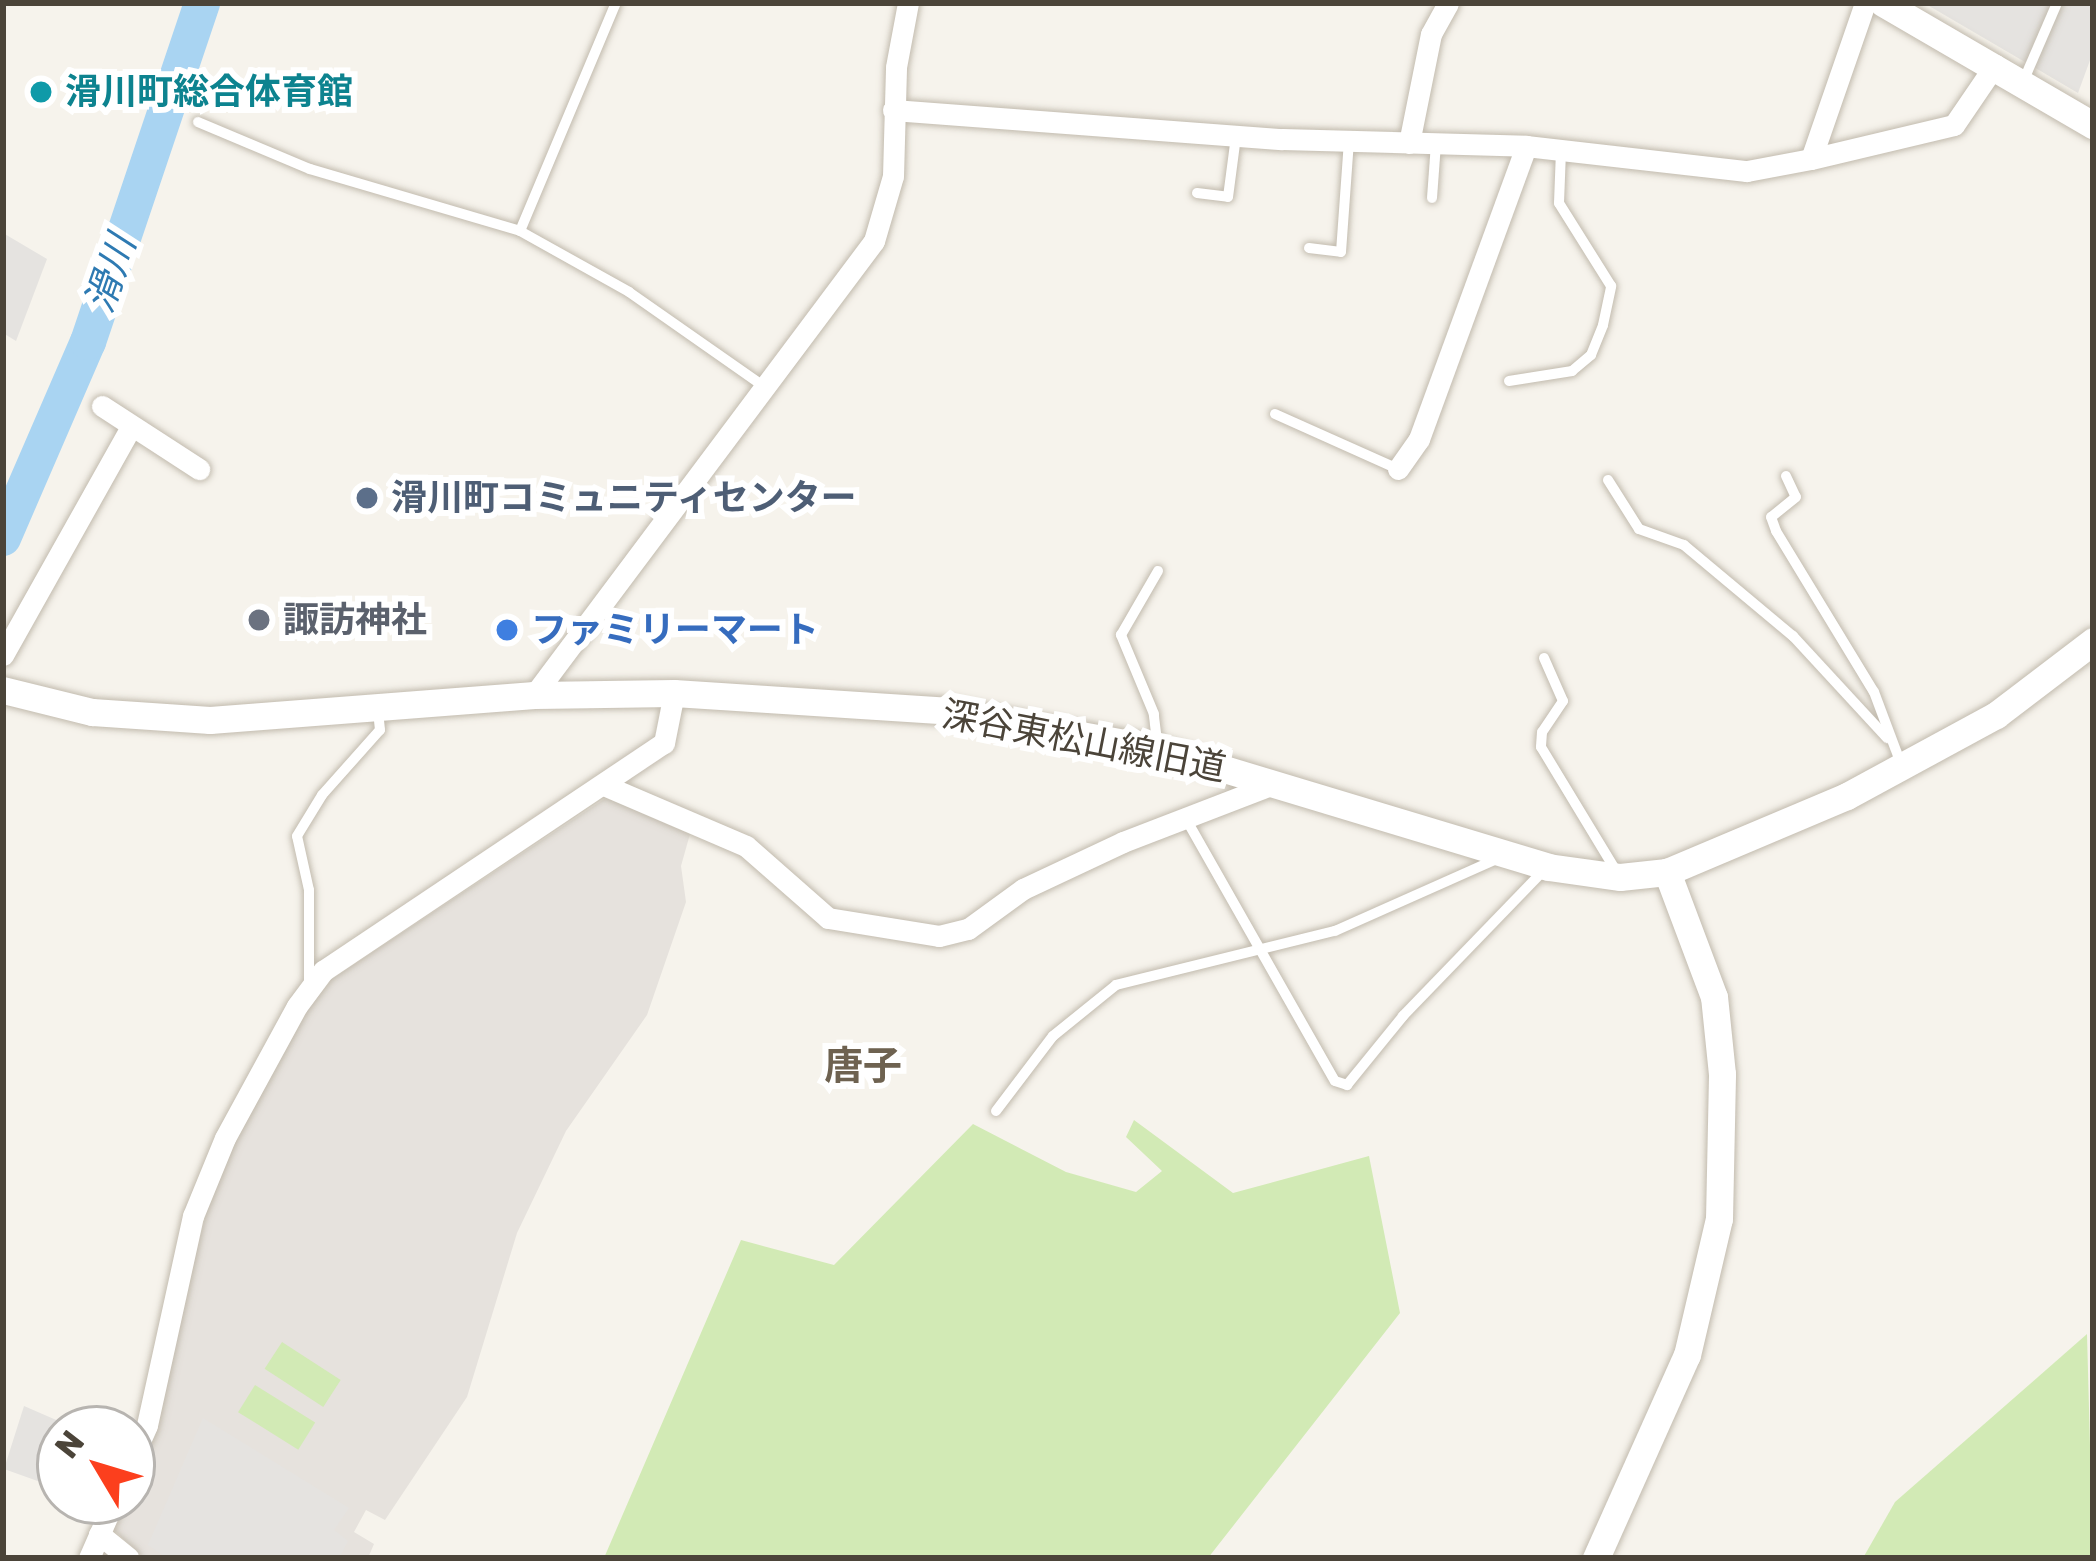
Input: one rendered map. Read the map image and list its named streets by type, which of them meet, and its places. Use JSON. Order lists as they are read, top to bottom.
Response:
{
  "streets": {
    "street": ["深谷東松山線旧道"]
  },
  "districts": ["唐子"],
  "water": ["滑川"],
  "places": [
    "滑川町総合体育館",
    "滑川町コミュニティセンター",
    "諏訪神社",
    "ファミリーマート"
  ],
  "north": "top left"
}
